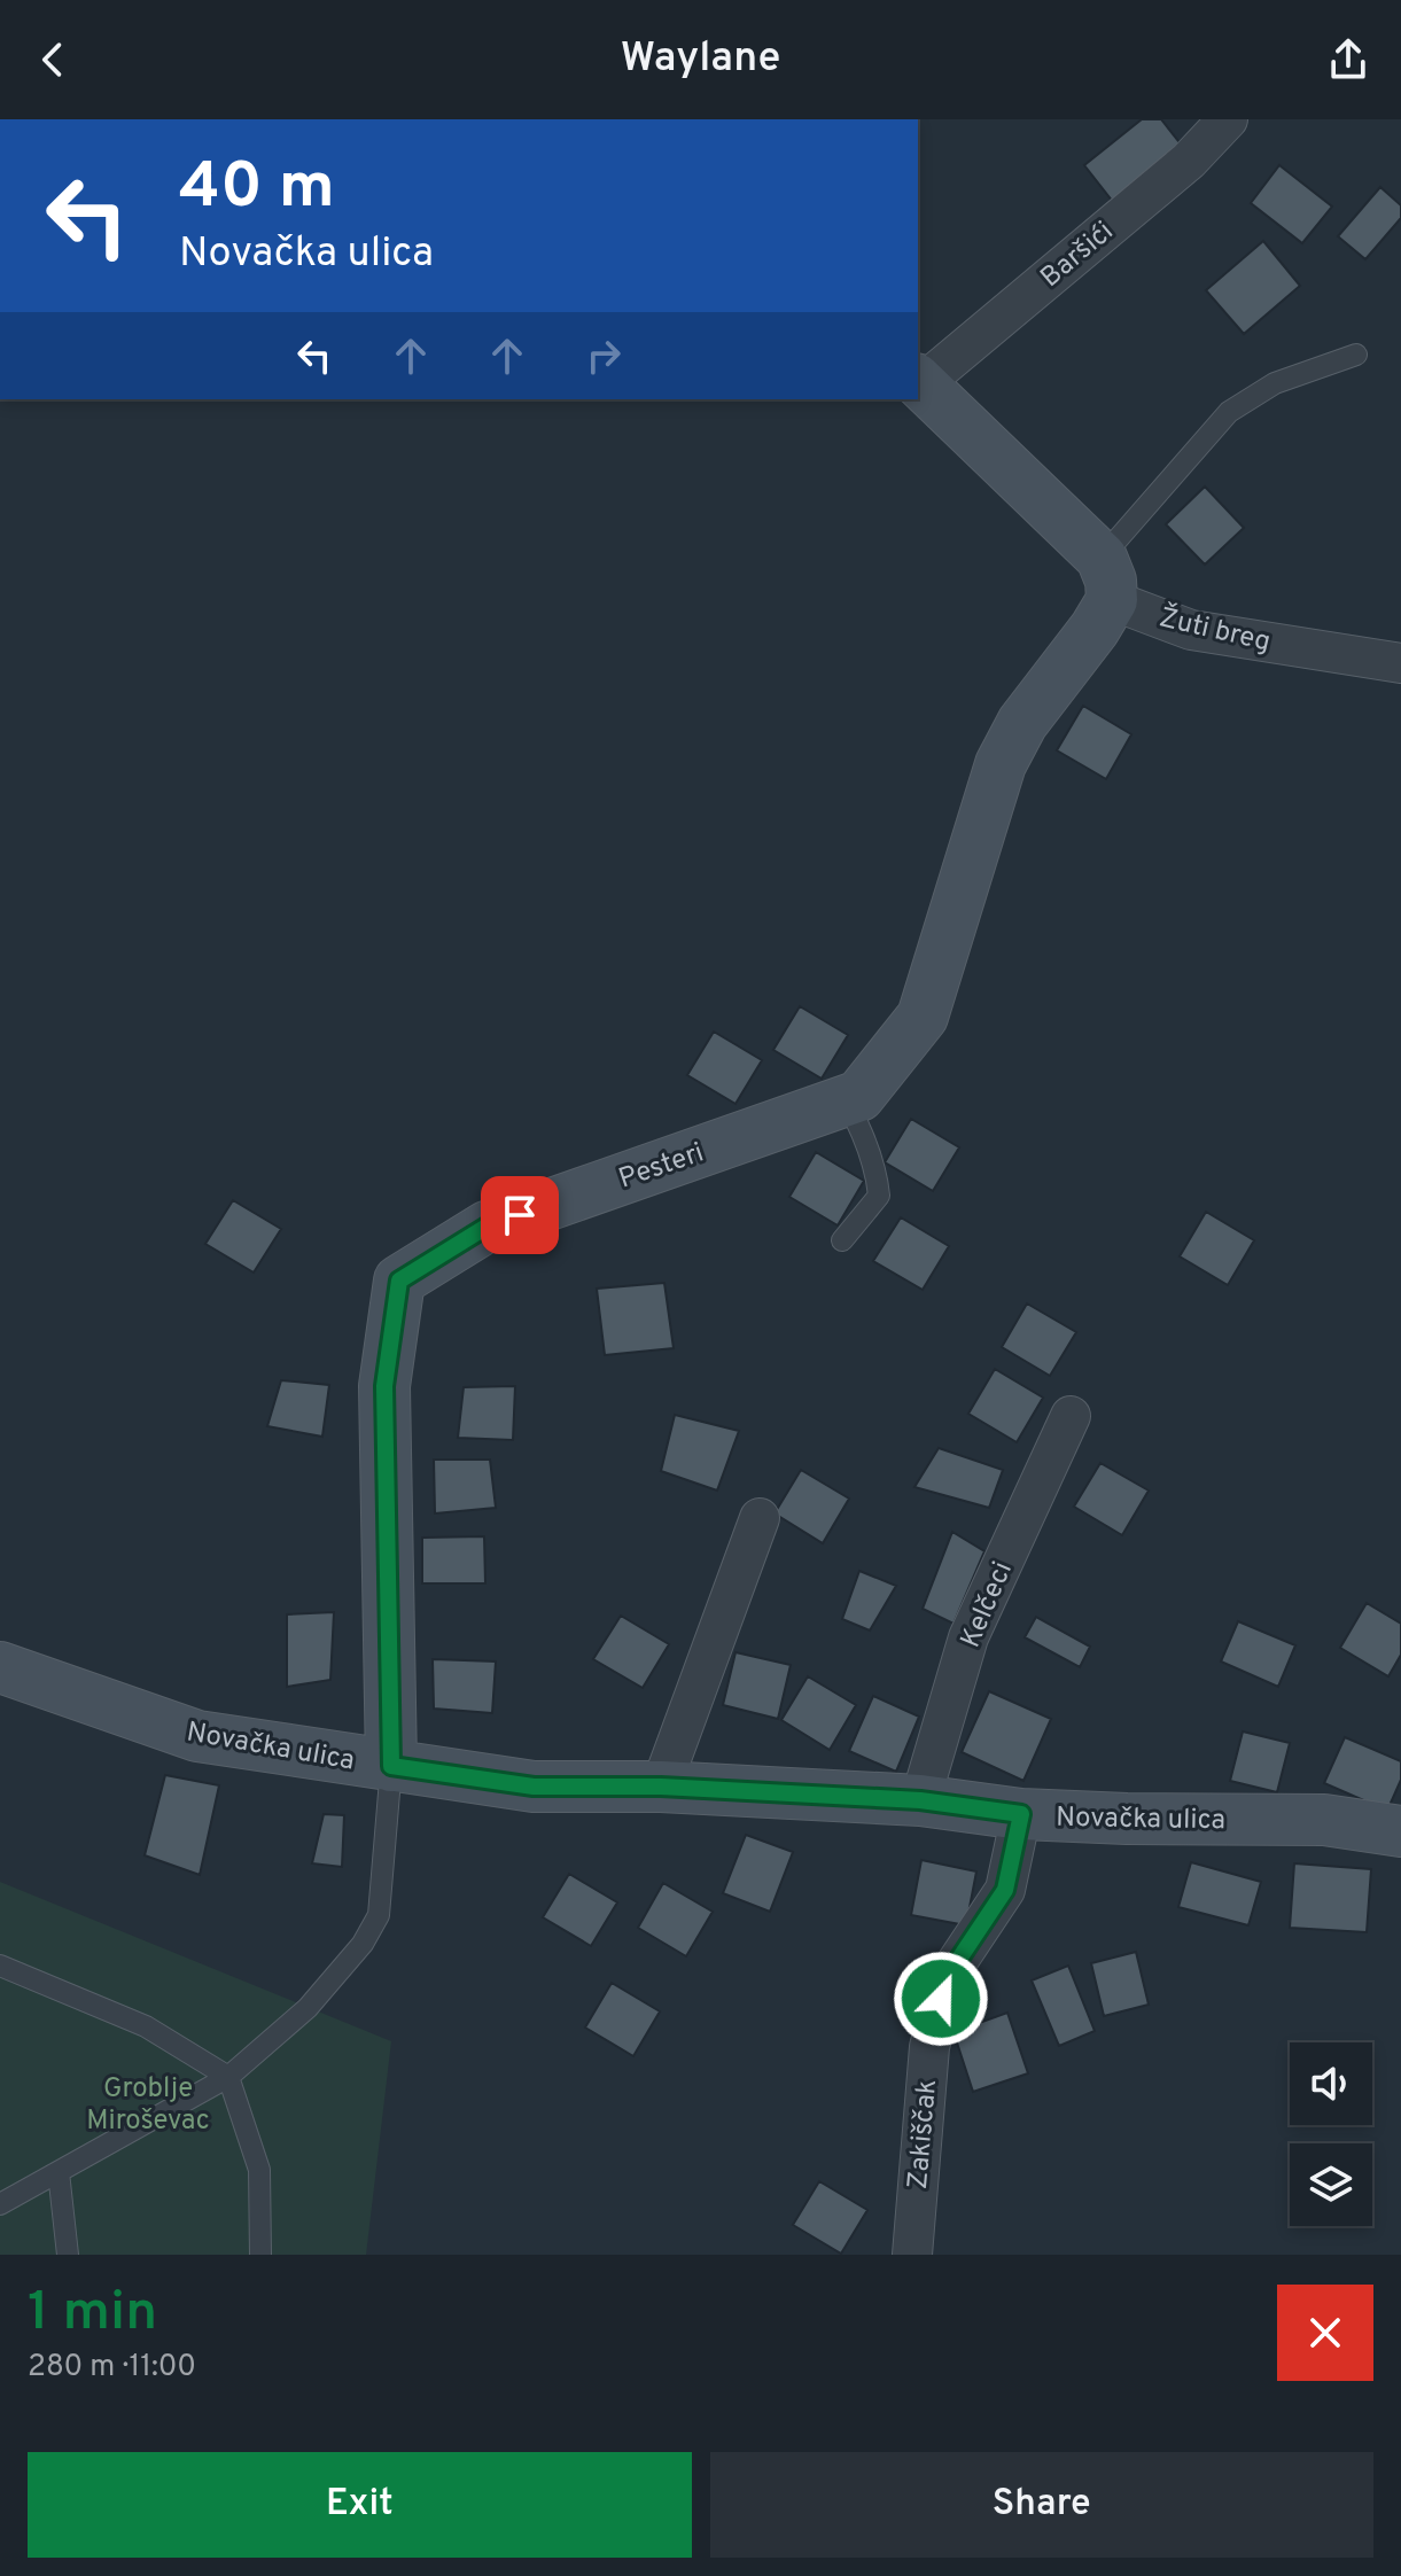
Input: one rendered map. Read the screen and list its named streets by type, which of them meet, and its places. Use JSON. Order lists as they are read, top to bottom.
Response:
{
  "streets": {
    "street": [
      "Baršići",
      "Žuti breg",
      "Pesteri",
      "Kelčeci",
      "Novačka ulica",
      "Zakiščak"
    ]
  },
  "crossings": [
    ["Baršići", "Žuti breg"],
    ["Žuti breg", "Pesteri"],
    ["Pesteri", "Novačka ulica"],
    ["Kelčeci", "Novačka ulica"],
    ["Novačka ulica", "Zakiščak"]
  ],
  "parks": ["Groblje Miroševac"],
  "page": {
    "header": "Waylane",
    "turn": ["40 m", "Novačka ulica"],
    "heading": ["1 min", "280 m · 11:00"],
    "buttons": ["Exit", "Share"]
  }
}
